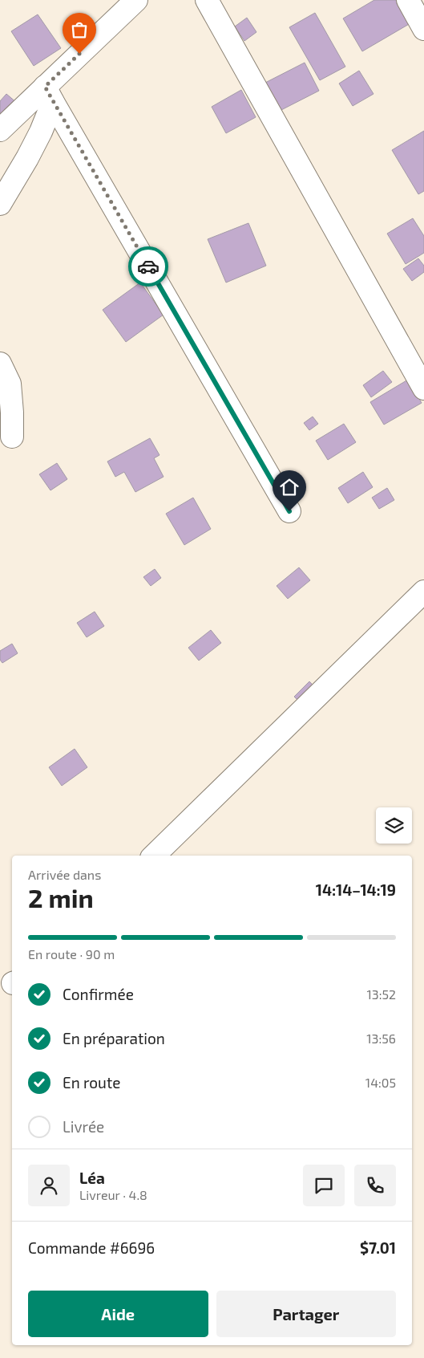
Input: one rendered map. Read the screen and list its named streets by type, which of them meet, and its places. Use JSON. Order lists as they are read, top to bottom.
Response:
{
  "page": {
    "heading": ["2 min", "Arrivée dans", "14:14–14:19"],
    "panel": [
      "Léa",
      "Livreur · 4.8",
      "Commande #6696",
      "$7.01"
    ],
    "bar": "En route · 90 m",
    "list": [
      ["Confirmée", "13:52"],
      ["En préparation", "13:56"],
      ["En route", "14:05"],
      "Livrée"
    ],
    "buttons": ["Aide", "Partager"]
  }
}
